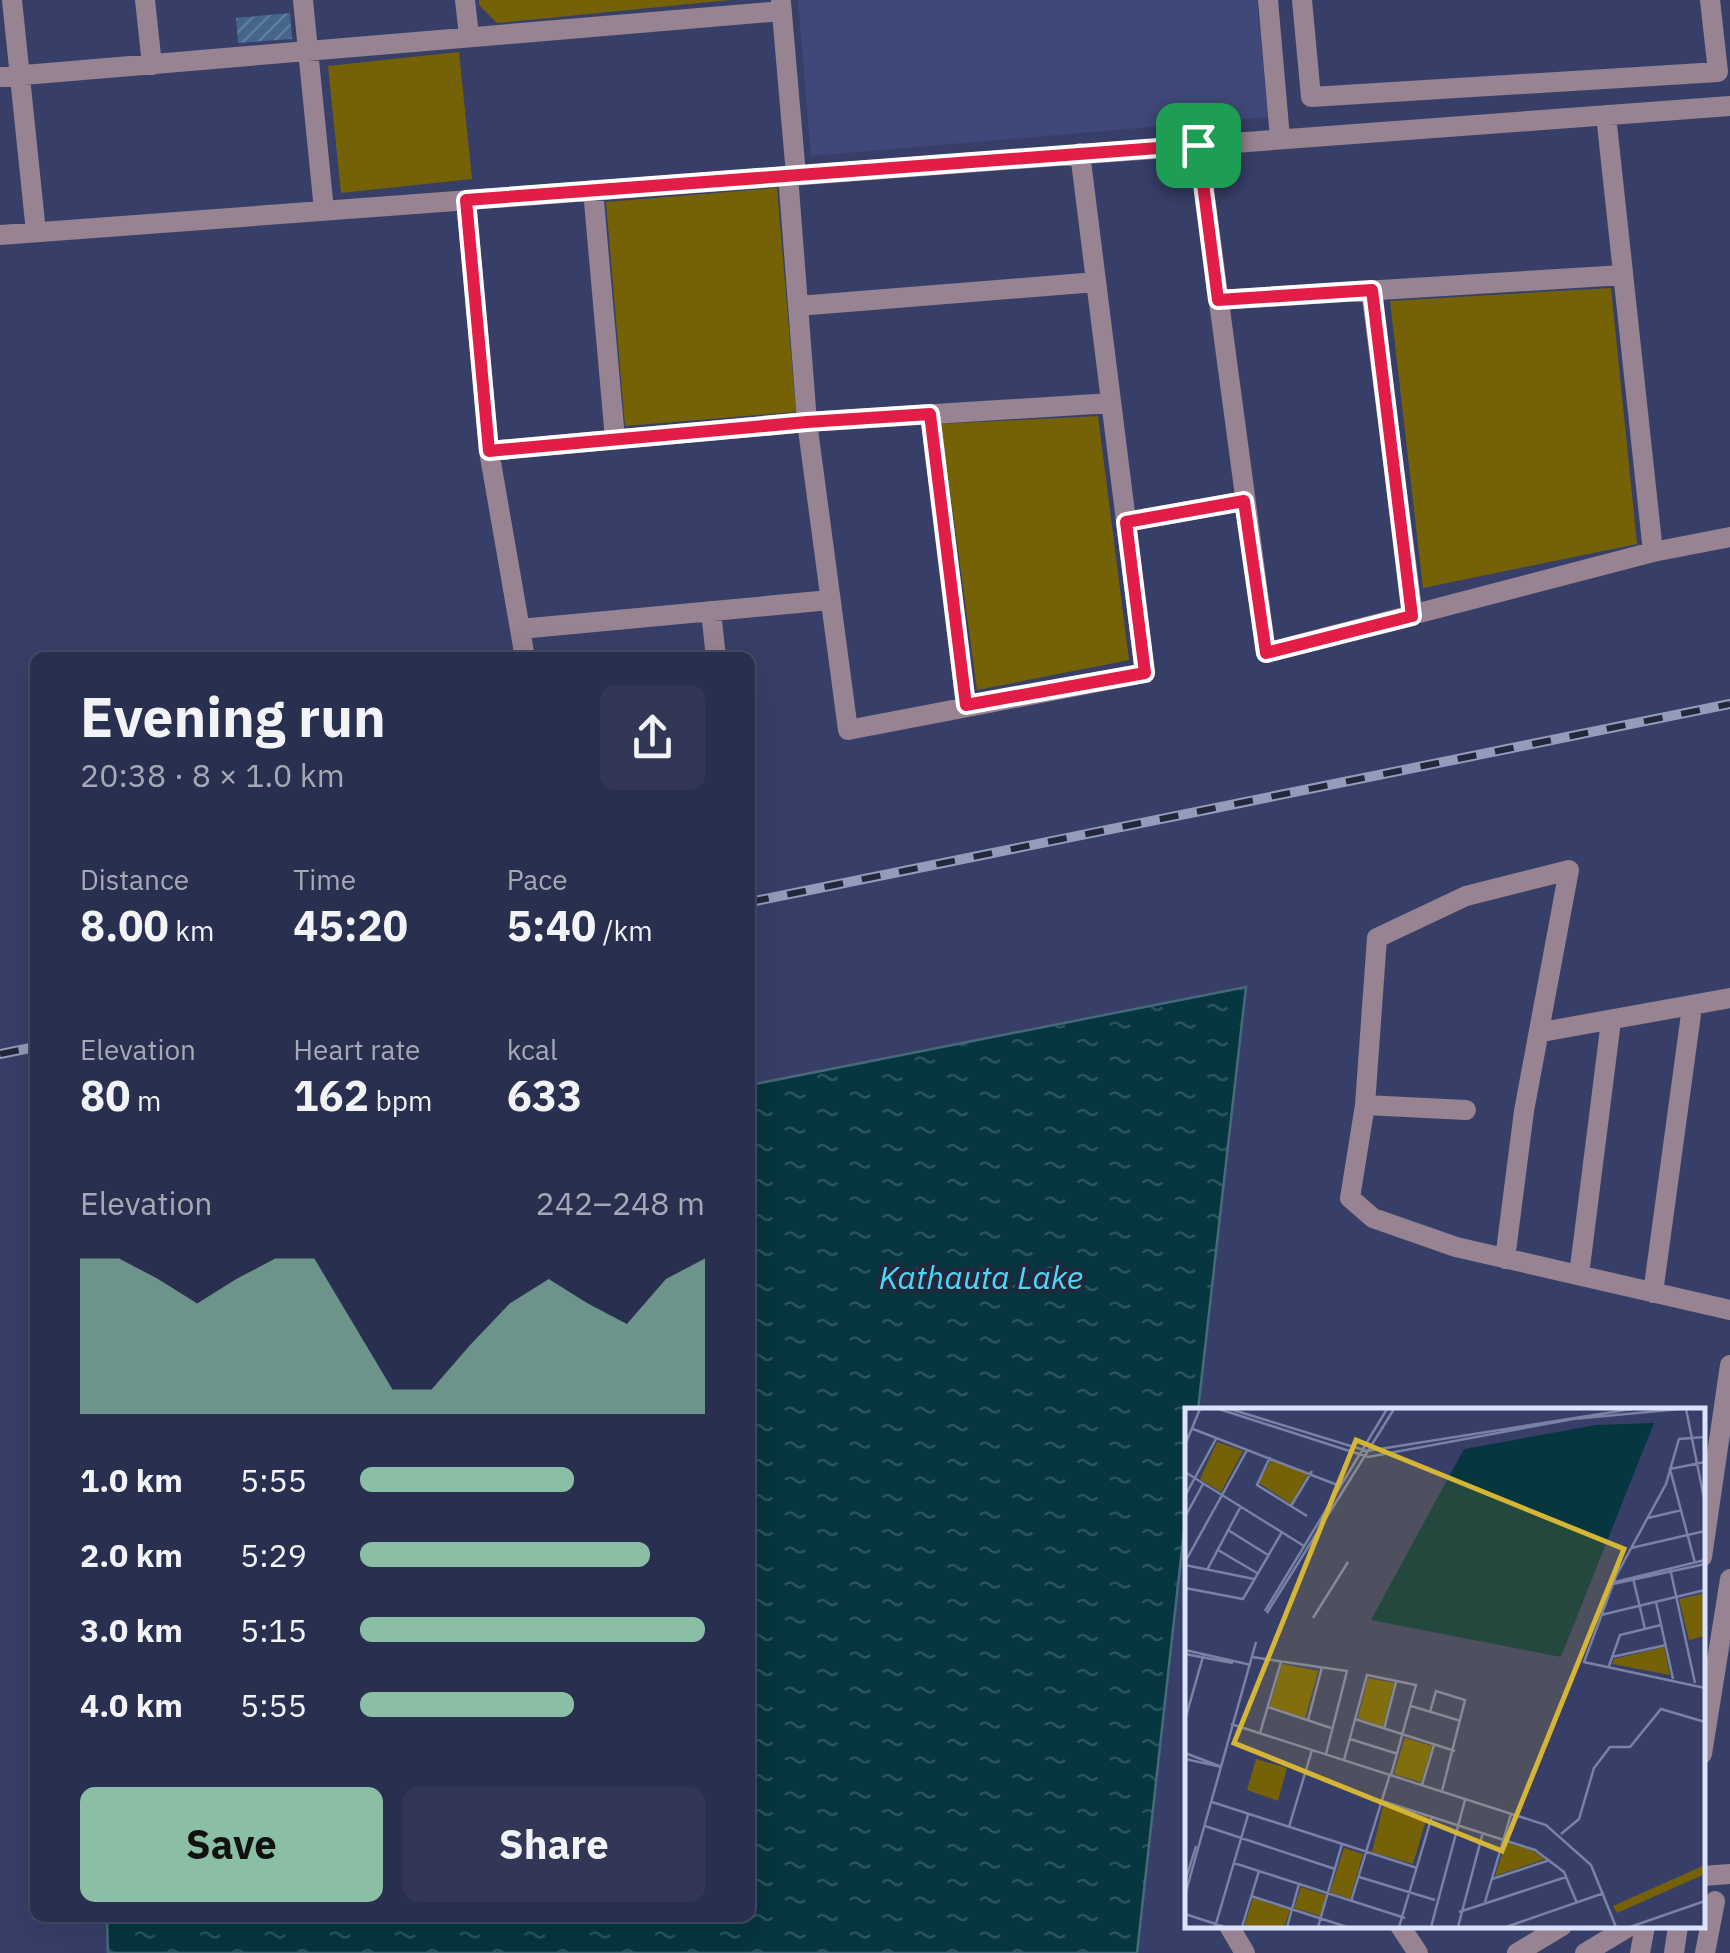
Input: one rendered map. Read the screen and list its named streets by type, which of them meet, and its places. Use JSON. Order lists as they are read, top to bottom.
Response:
{
  "water": ["Kathauta Lake"],
  "page": {
    "heading": ["Evening run", "20:38 · 8 × 1.0 km"],
    "stats": [
      ["Distance", "8.00 km"],
      ["Time", "45:20"],
      ["Pace", "5:40 /km"],
      ["Elevation", "80 m"],
      ["Heart rate", "162 bpm"],
      ["kcal", "633"]
    ],
    "chart": ["Elevation", "242–248 m"],
    "list": [
      {
        "name": "1.0 km",
        "note": "5:55"
      },
      {
        "name": "2.0 km",
        "note": "5:29"
      },
      {
        "name": "3.0 km",
        "note": "5:15"
      },
      {
        "name": "4.0 km",
        "note": "5:55"
      }
    ],
    "buttons": ["Save", "Share"]
  }
}
